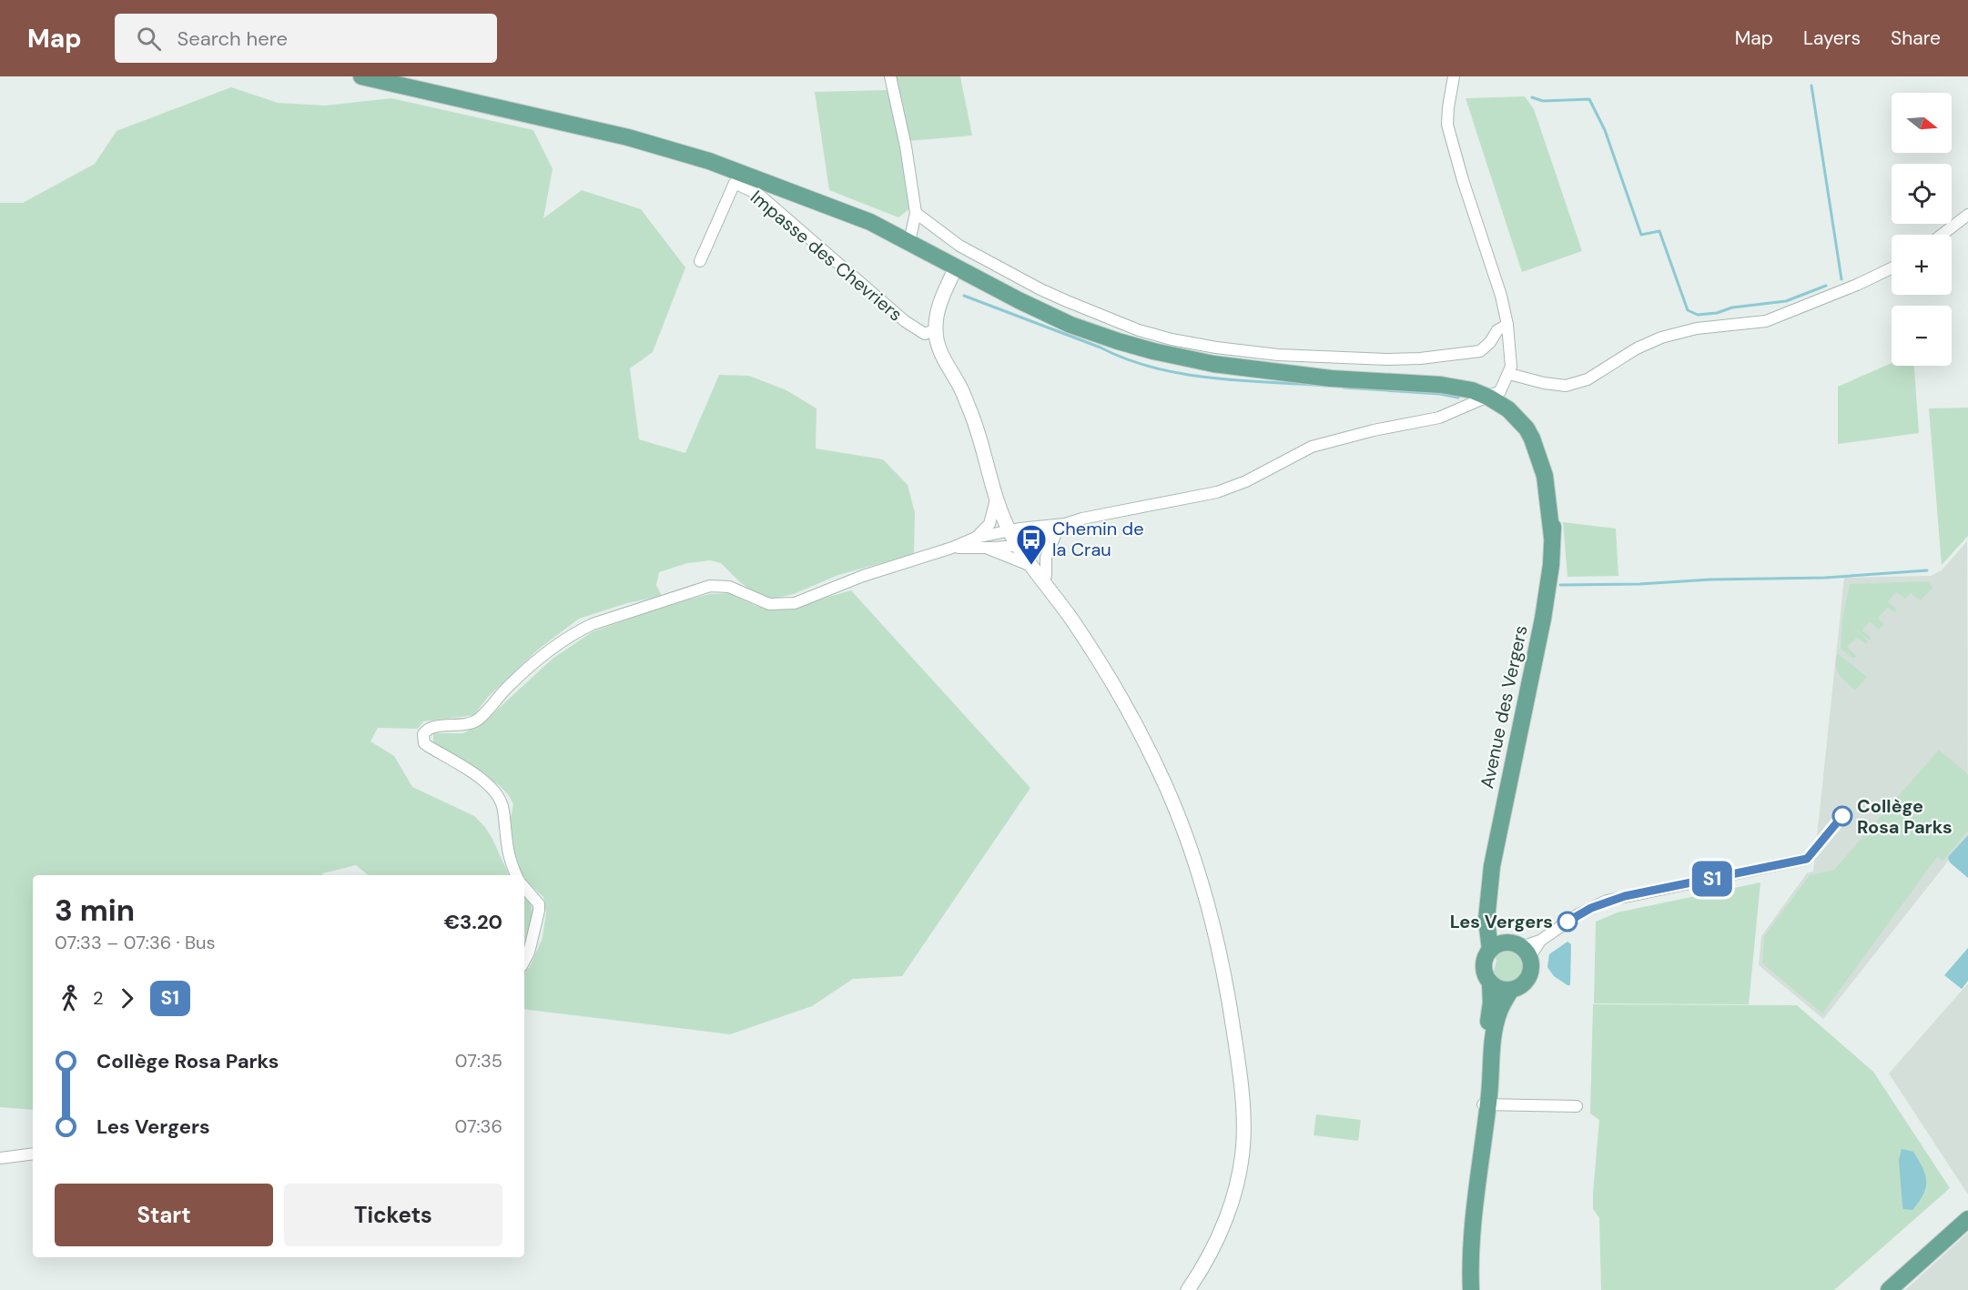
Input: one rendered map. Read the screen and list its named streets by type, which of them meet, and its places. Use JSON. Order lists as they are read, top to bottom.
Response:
{
  "streets": {
    "main road": ["Avenue des Vergers"],
    "street": ["Impasse des Chevriers"]
  },
  "places": {
    "bus stop": ["Chemin de la Crau"],
    "other": ["Collège Rosa Parks", "Les Vergers"]
  },
  "lines": ["bus line S1"],
  "north": "right",
  "page": {
    "header": "Map",
    "search": "Search here",
    "nav": ["Map", "Layers", "Share"],
    "on_map": "S1",
    "map_buttons": ["+", "−"],
    "heading": ["3 min", "07:33 – 07:36 · Bus", "€3.20"],
    "legs": ["2", "S1"],
    "list": [
      {
        "name": "Collège Rosa Parks",
        "value": "07:35"
      },
      {
        "name": "Les Vergers",
        "value": "07:36"
      }
    ],
    "buttons": ["Start", "Tickets"]
  }
}
